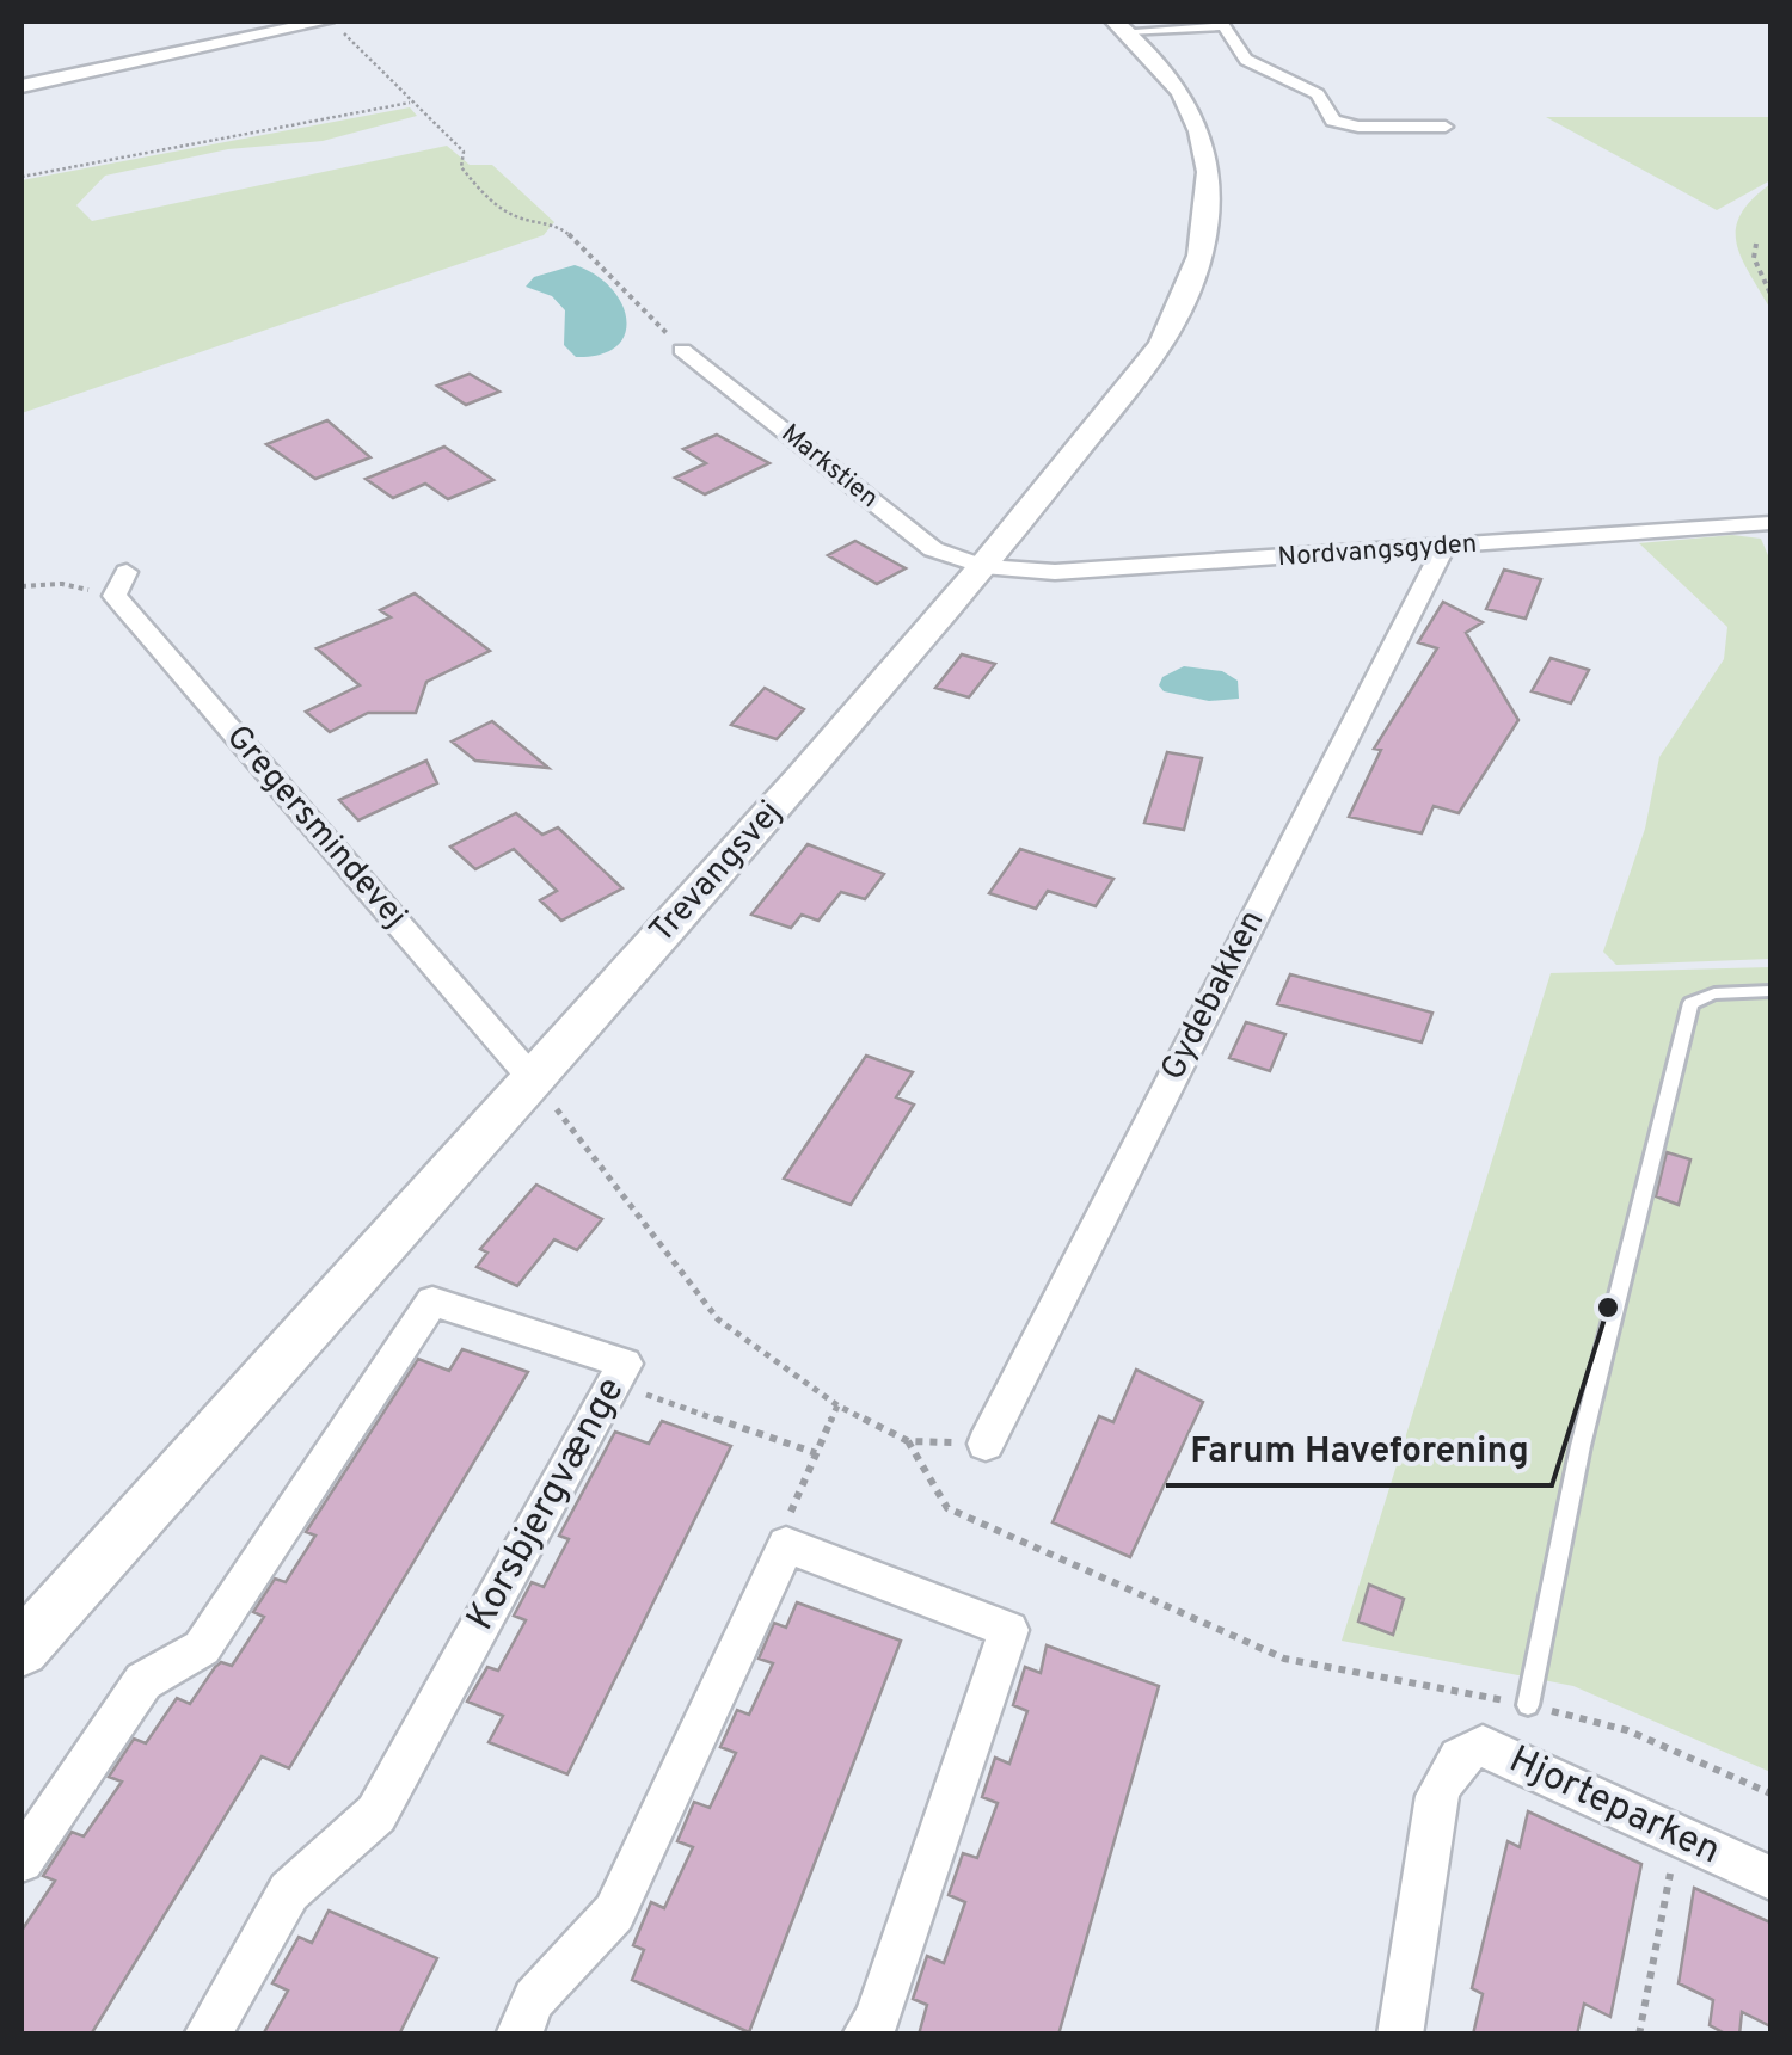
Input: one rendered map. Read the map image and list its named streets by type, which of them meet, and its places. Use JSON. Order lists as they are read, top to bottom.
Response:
{
  "streets": {
    "street": [
      "Markstien",
      "Nordvangsgyden",
      "Gregersmindevej",
      "Trevangsvej",
      "Gydebakken",
      "Korsbjergvænge",
      "Hjorteparken"
    ]
  },
  "crossings": [
    ["Markstien", "Nordvangsgyden"],
    ["Markstien", "Trevangsvej"],
    ["Nordvangsgyden", "Trevangsvej"],
    ["Nordvangsgyden", "Gydebakken"],
    ["Gregersmindevej", "Trevangsvej"]
  ],
  "places": ["Farum Haveforening"]
}
